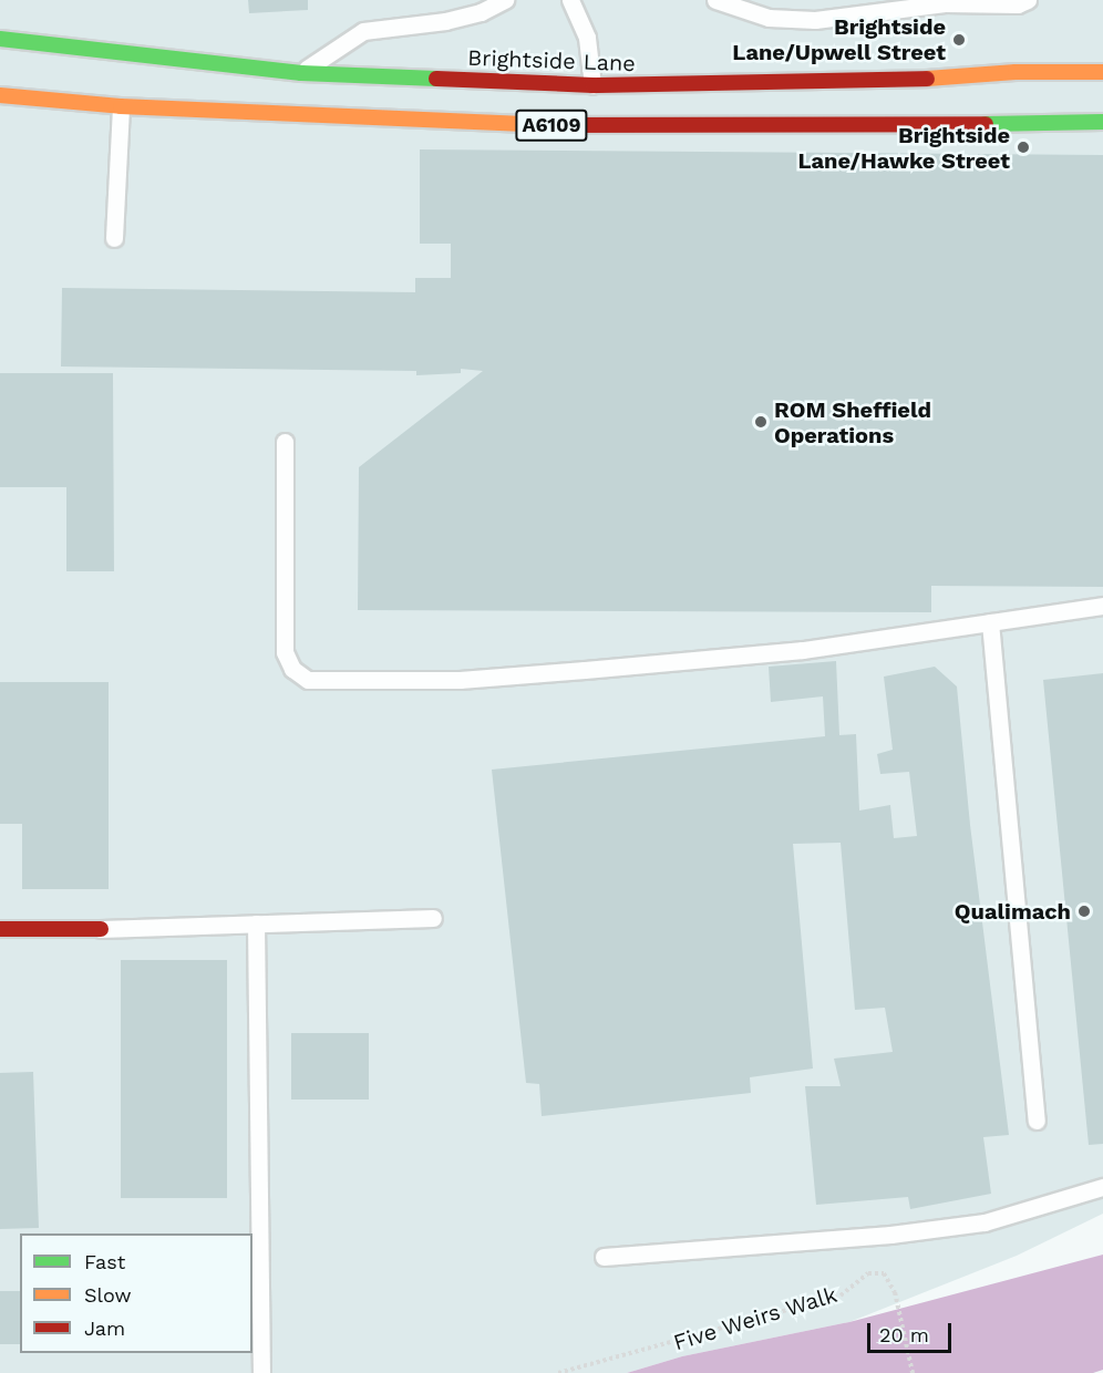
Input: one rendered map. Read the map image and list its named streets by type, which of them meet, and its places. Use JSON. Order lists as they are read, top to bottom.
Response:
{
  "streets": {
    "main road": ["Brightside Lane", "A6109"],
    "path": ["Five Weirs Walk"]
  },
  "places": [
    "Brightside Lane/Upwell Street",
    "Brightside Lane/Hawke Street",
    "ROM Sheffield Operations",
    "Qualimach"
  ],
  "legend": ["Fast", "Slow", "Jam"],
  "scale_bar": "20 m"
}
